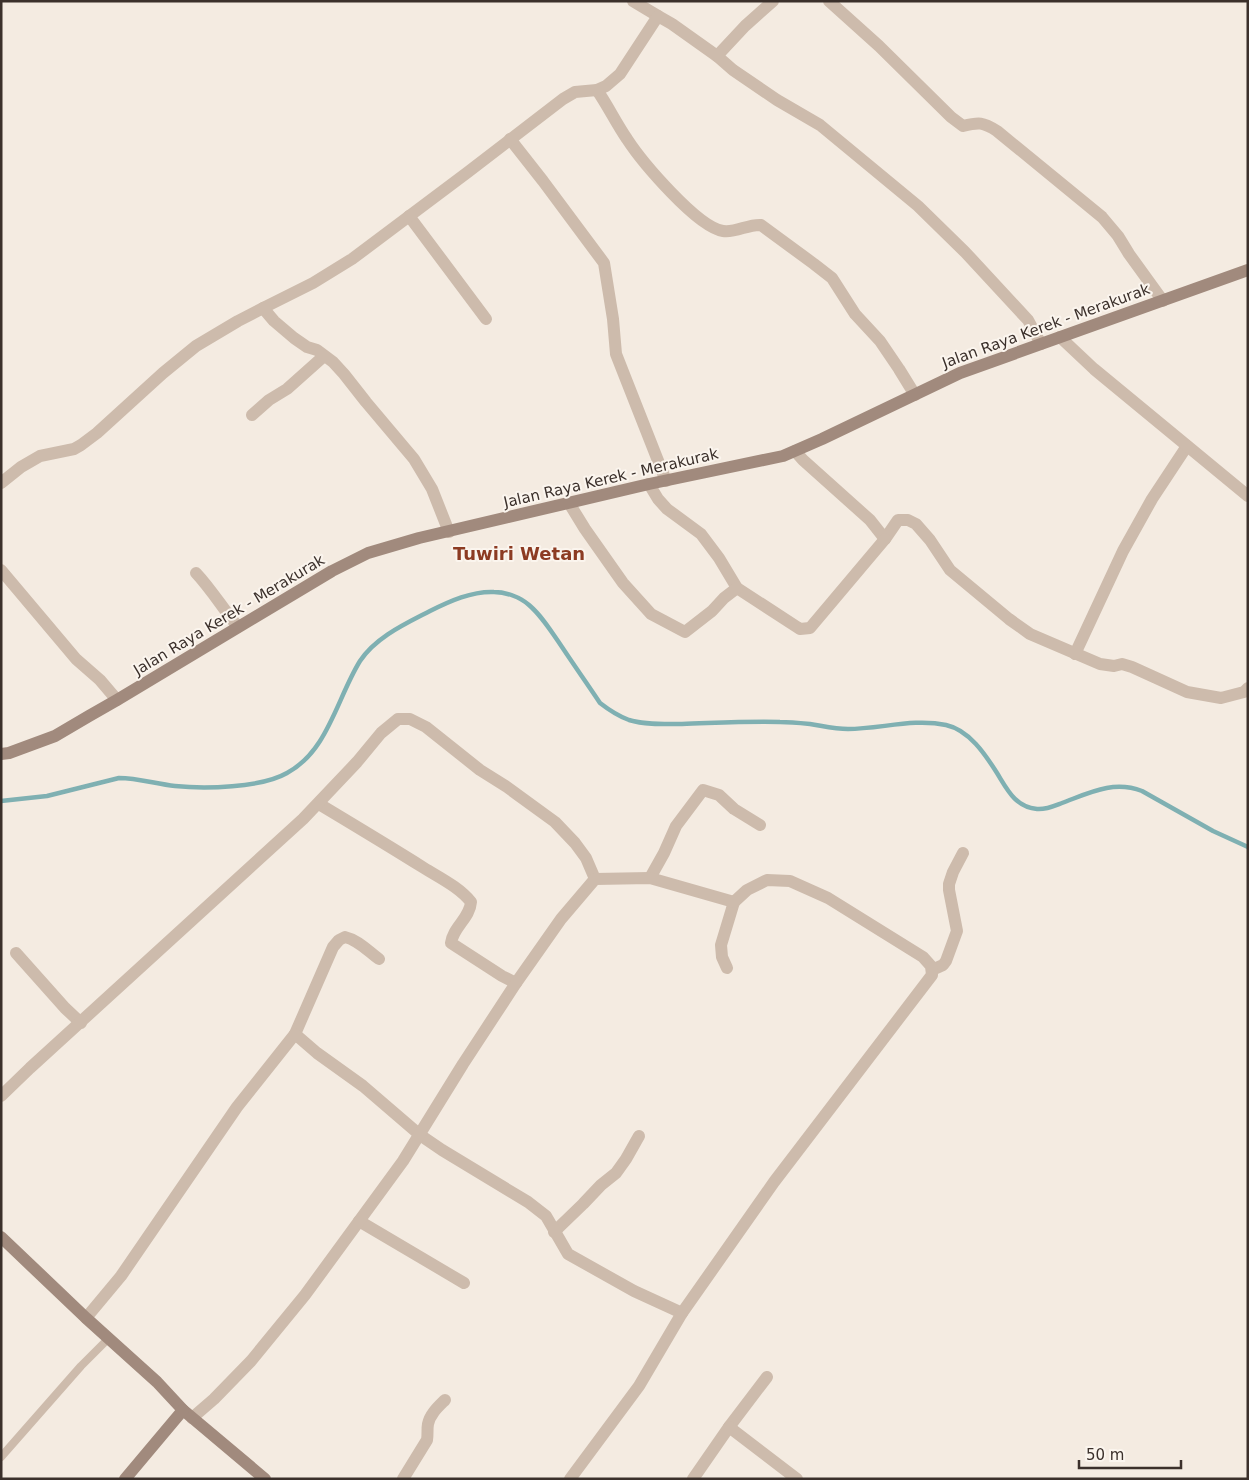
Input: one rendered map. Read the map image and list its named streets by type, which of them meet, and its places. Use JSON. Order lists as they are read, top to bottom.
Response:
{
  "streets": {
    "main road": ["Jalan Raya Kerek - Merakurak"]
  },
  "districts": ["Tuwiri Wetan"],
  "scale_bar": "50 m"
}
